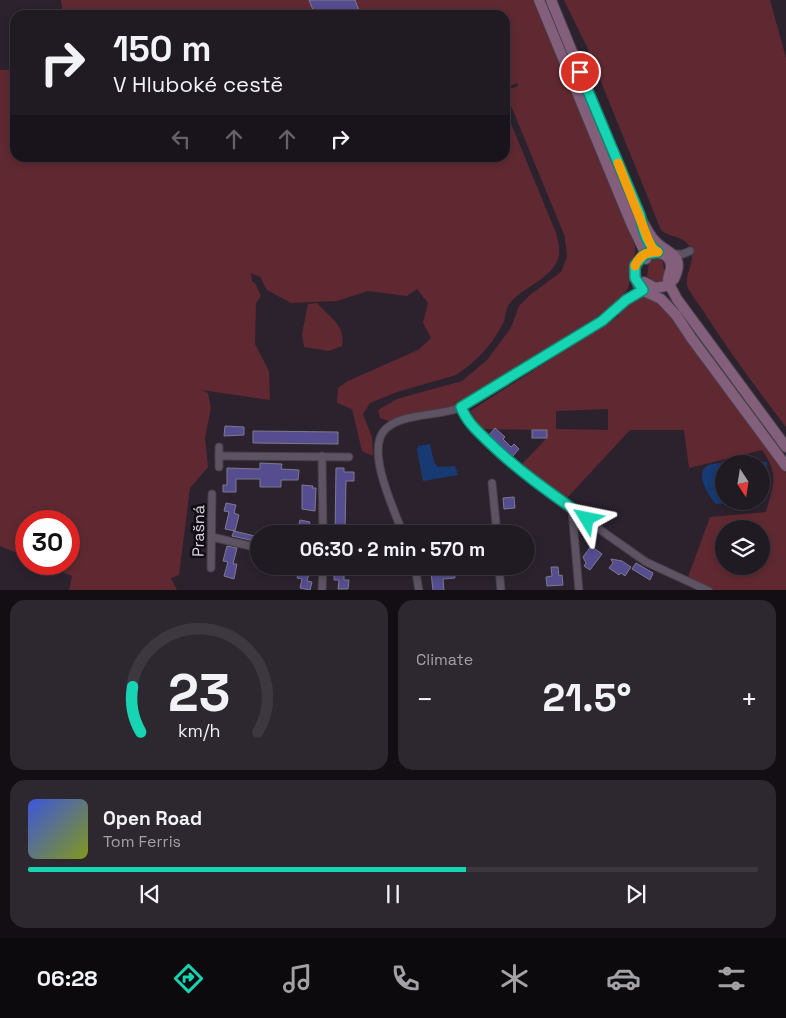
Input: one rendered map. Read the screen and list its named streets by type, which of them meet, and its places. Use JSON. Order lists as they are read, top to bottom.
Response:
{
  "streets": {
    "street": ["Prašná"]
  },
  "north": "bottom",
  "page": {
    "turn": ["150 m", "V Hluboké cestě"],
    "limit": "30",
    "trip": "06:30 · 2 min · 570 m",
    "tile": "Climate",
    "heat": ["−", "21.5°", "+"],
    "song": ["Open Road", "Tom Ferris"],
    "tabs": "06:28",
    "gauge": ["23", "km/h"]
  }
}
